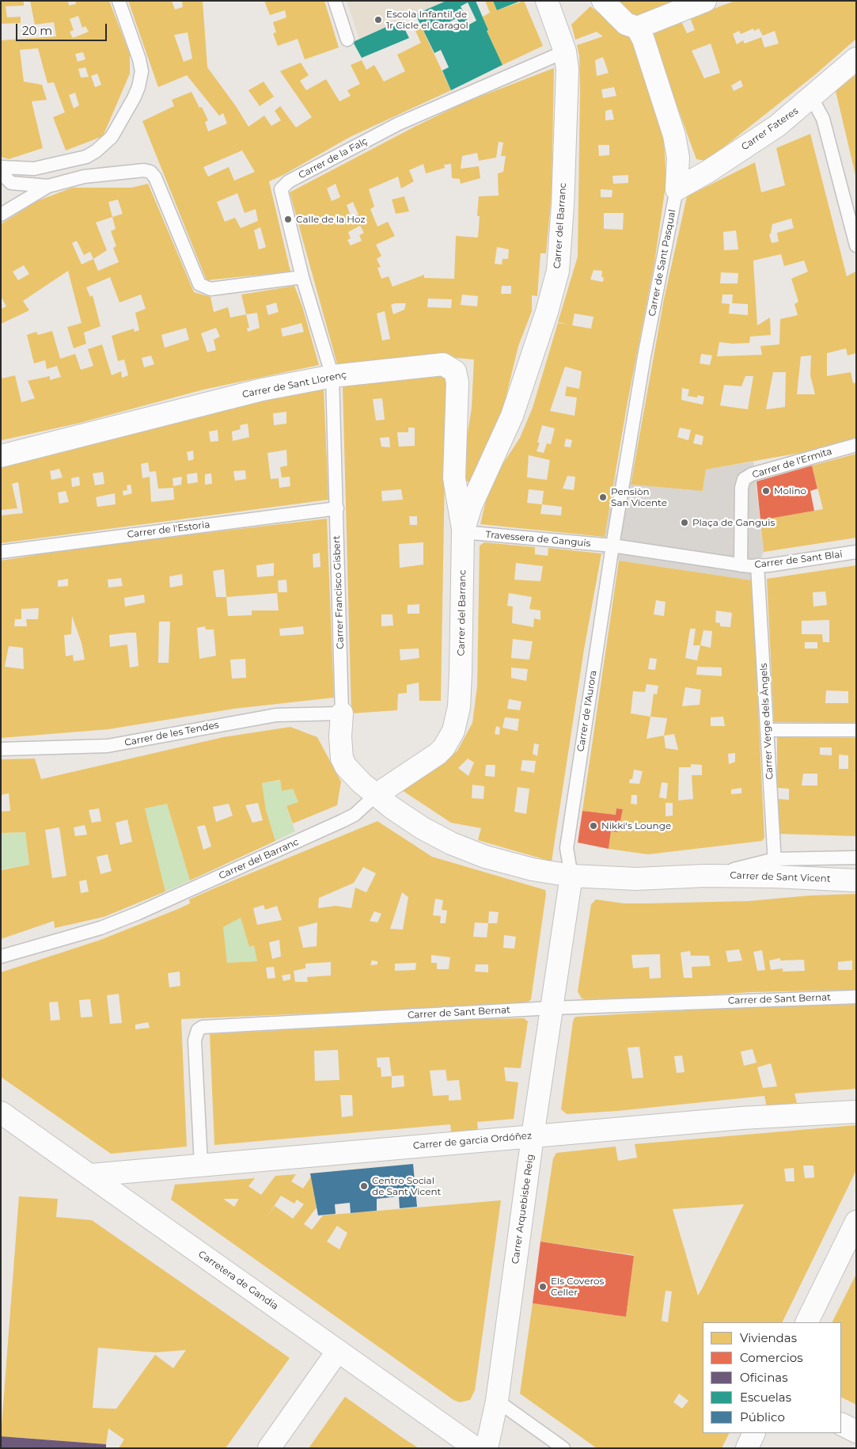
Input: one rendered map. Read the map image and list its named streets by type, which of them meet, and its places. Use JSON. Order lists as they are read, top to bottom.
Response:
{
  "streets": {
    "street": [
      "Carrer Fateres",
      "Carrer del Barranc",
      "Carrer de Sant Pasqual",
      "Carrer de Sant Llorenç",
      "Carrer Francisco Gisbert",
      "Carrer de Sant Vicent",
      "Carrer de garcia Ordóñez",
      "Carrer Arquebisbe Reig",
      "Carretera de Gandia"
    ],
    "lane": [
      "Carrer de la Falç",
      "Carrer de l'Ermita",
      "Carrer de l'Estoria",
      "Travessera de Ganguis",
      "Carrer de Sant Blai",
      "Carrer de l'Aurora",
      "Carrer Verge dels Àngels",
      "Carrer de les Tendes",
      "Carrer de Sant Bernat"
    ]
  },
  "crossings": [
    ["Carrer Fateres", "Carrer de Sant Pasqual"],
    ["Carrer de la Falç", "Carrer del Barranc"],
    ["Carrer de la Falç", "Carrer de Sant Llorenç"],
    ["Carrer de la Falç", "Carrer Francisco Gisbert"],
    ["Carrer del Barranc", "Carrer de Sant Llorenç"],
    ["Carrer del Barranc", "Travessera de Ganguis"],
    ["Carrer del Barranc", "Carrer Francisco Gisbert"],
    ["Carrer del Barranc", "Carrer de Sant Vicent"],
    ["Carrer de Sant Pasqual", "Travessera de Ganguis"],
    ["Carrer de Sant Pasqual", "Carrer de l'Aurora"],
    ["Carrer de Sant Llorenç", "Travessera de Ganguis"],
    ["Carrer de Sant Llorenç", "Carrer Francisco Gisbert"],
    ["Carrer de l'Ermita", "Carrer de Sant Blai"],
    ["Carrer de l'Estoria", "Carrer Francisco Gisbert"],
    ["Travessera de Ganguis", "Carrer de l'Aurora"],
    ["Carrer de Sant Blai", "Carrer Verge dels Àngels"],
    ["Carrer Francisco Gisbert", "Carrer de les Tendes"],
    ["Carrer Francisco Gisbert", "Carrer de Sant Vicent"],
    ["Carrer de l'Aurora", "Carrer de Sant Vicent"],
    ["Carrer de l'Aurora", "Carrer Arquebisbe Reig"],
    ["Carrer Verge dels Àngels", "Carrer de Sant Vicent"],
    ["Carrer de Sant Vicent", "Carrer Arquebisbe Reig"],
    ["Carrer de Sant Bernat", "Carrer de garcia Ordóñez"],
    ["Carrer de Sant Bernat", "Carrer Arquebisbe Reig"],
    ["Carrer de garcia Ordóñez", "Carrer Arquebisbe Reig"],
    ["Carrer de garcia Ordóñez", "Carretera de Gandia"]
  ],
  "places": [
    "Escola Infantil de 1r Cicle el Caragol",
    "Calle de la Hoz",
    "Molino",
    "Pensiòn San Vicente",
    "Plaça de Ganguis",
    "Nikki's Lounge",
    "Centro Social de Sant Vicent",
    "Els Coveros Celler"
  ],
  "legend": [
    "Viviendas",
    "Comercios",
    "Oficinas",
    "Escuelas",
    "Público"
  ],
  "scale_bar": "20 m"
}
